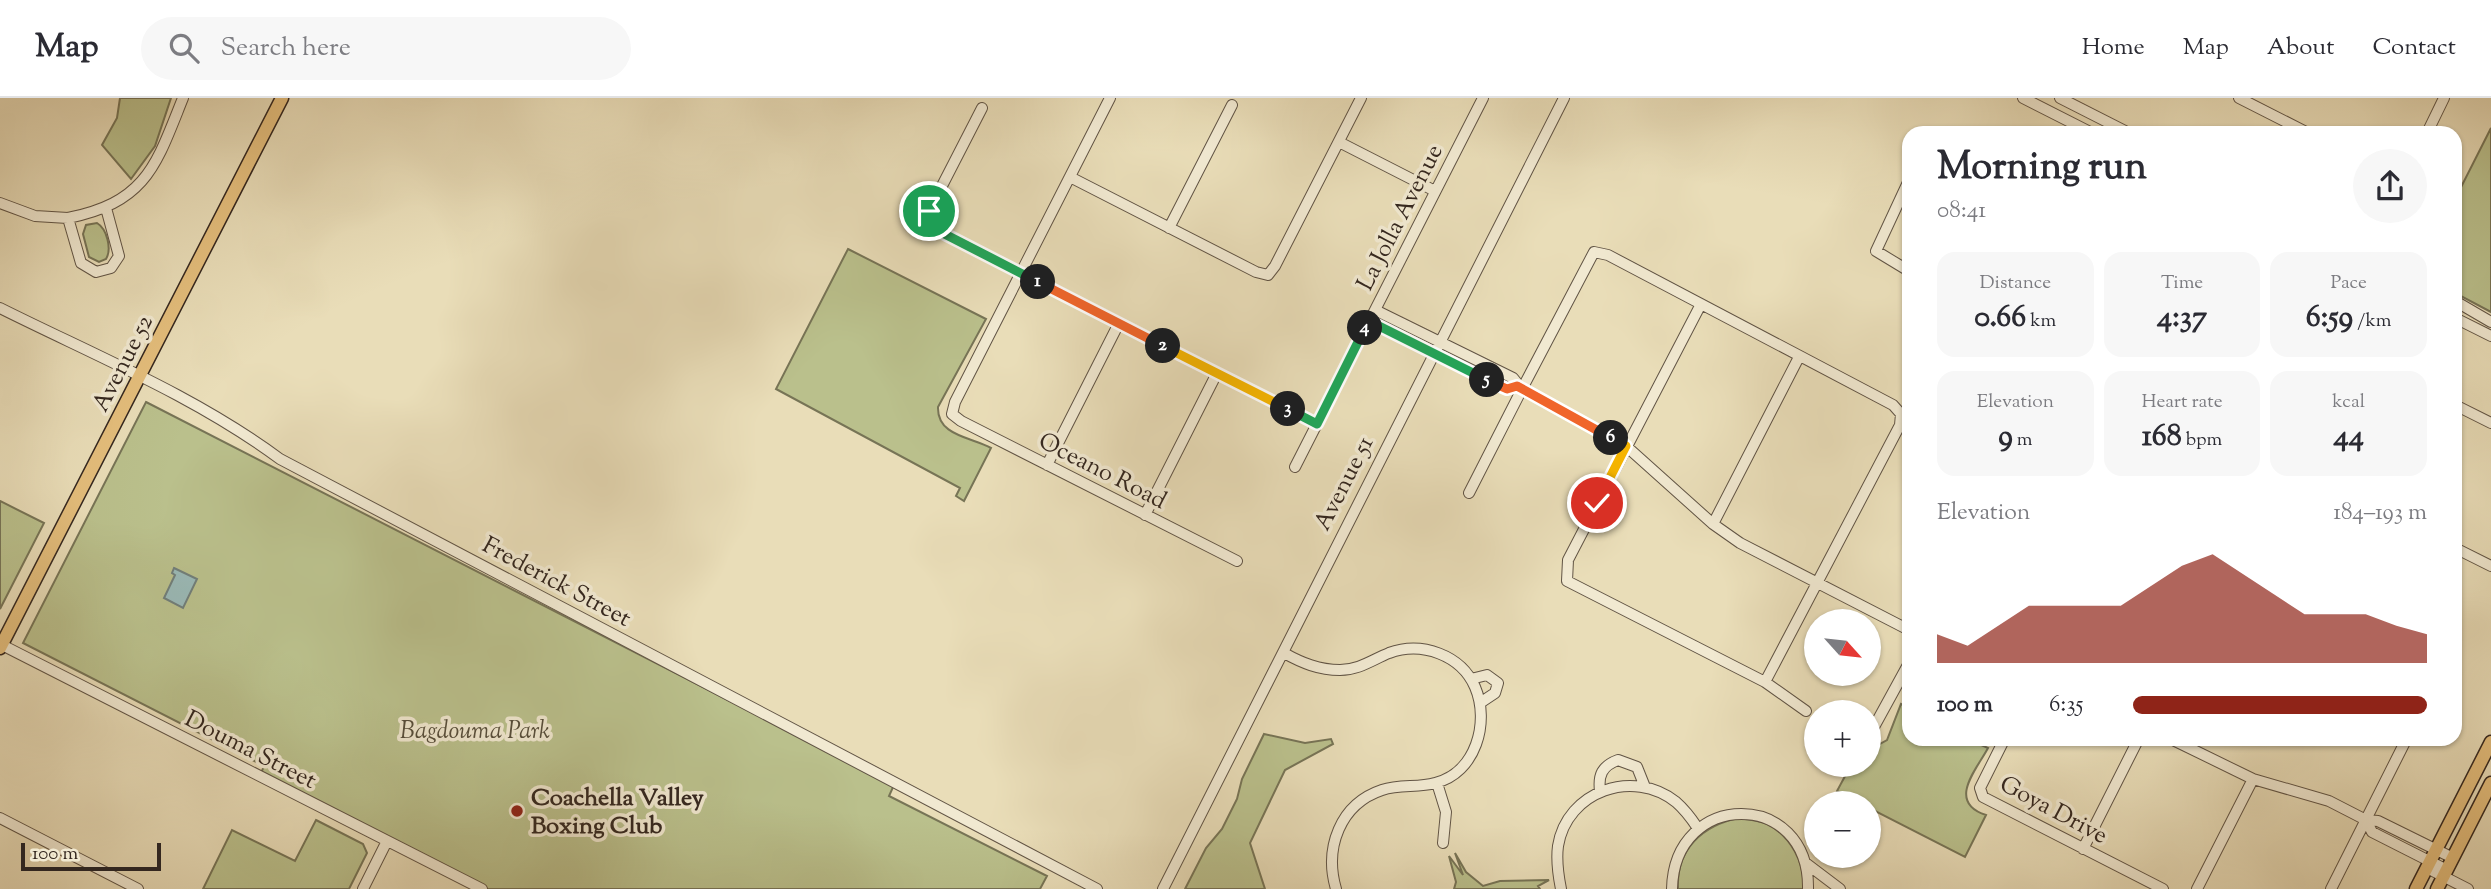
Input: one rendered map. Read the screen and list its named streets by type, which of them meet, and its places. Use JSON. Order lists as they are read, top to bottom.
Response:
{
  "streets": {
    "main road": ["Avenue 52"],
    "street": [
      "La Jolla Avenue",
      "Oceano Road",
      "Avenue 51",
      "Frederick Street",
      "Douma Street",
      "Goya Drive"
    ]
  },
  "crossings": [
    ["Avenue 52", "Frederick Street"],
    ["Avenue 52", "Douma Street"]
  ],
  "parks": ["Bagdouma Park"],
  "places": ["Coachella Valley Boxing Club"],
  "scale_bar": "100 m",
  "north": "bottom right",
  "page": {
    "header": "Map",
    "search": "Search here",
    "nav": [
      "Home",
      "Map",
      "About",
      "Contact"
    ],
    "heading": ["Morning run", "08:41"],
    "stats": [
      ["Distance", "0.66 km"],
      ["Time", "4:37"],
      ["Pace", "6:59 /km"],
      ["Elevation", "9 m"],
      ["Heart rate", "168 bpm"],
      ["kcal", "44"]
    ],
    "pins": [
      "1",
      "4",
      "2",
      "5",
      "3",
      "6"
    ],
    "chart": ["Elevation", "184–193 m"],
    "map_buttons": ["+", "−"],
    "list": [
      {
        "name": "100 m",
        "note": "6:35"
      }
    ],
    "scale": "100 m"
  }
}
